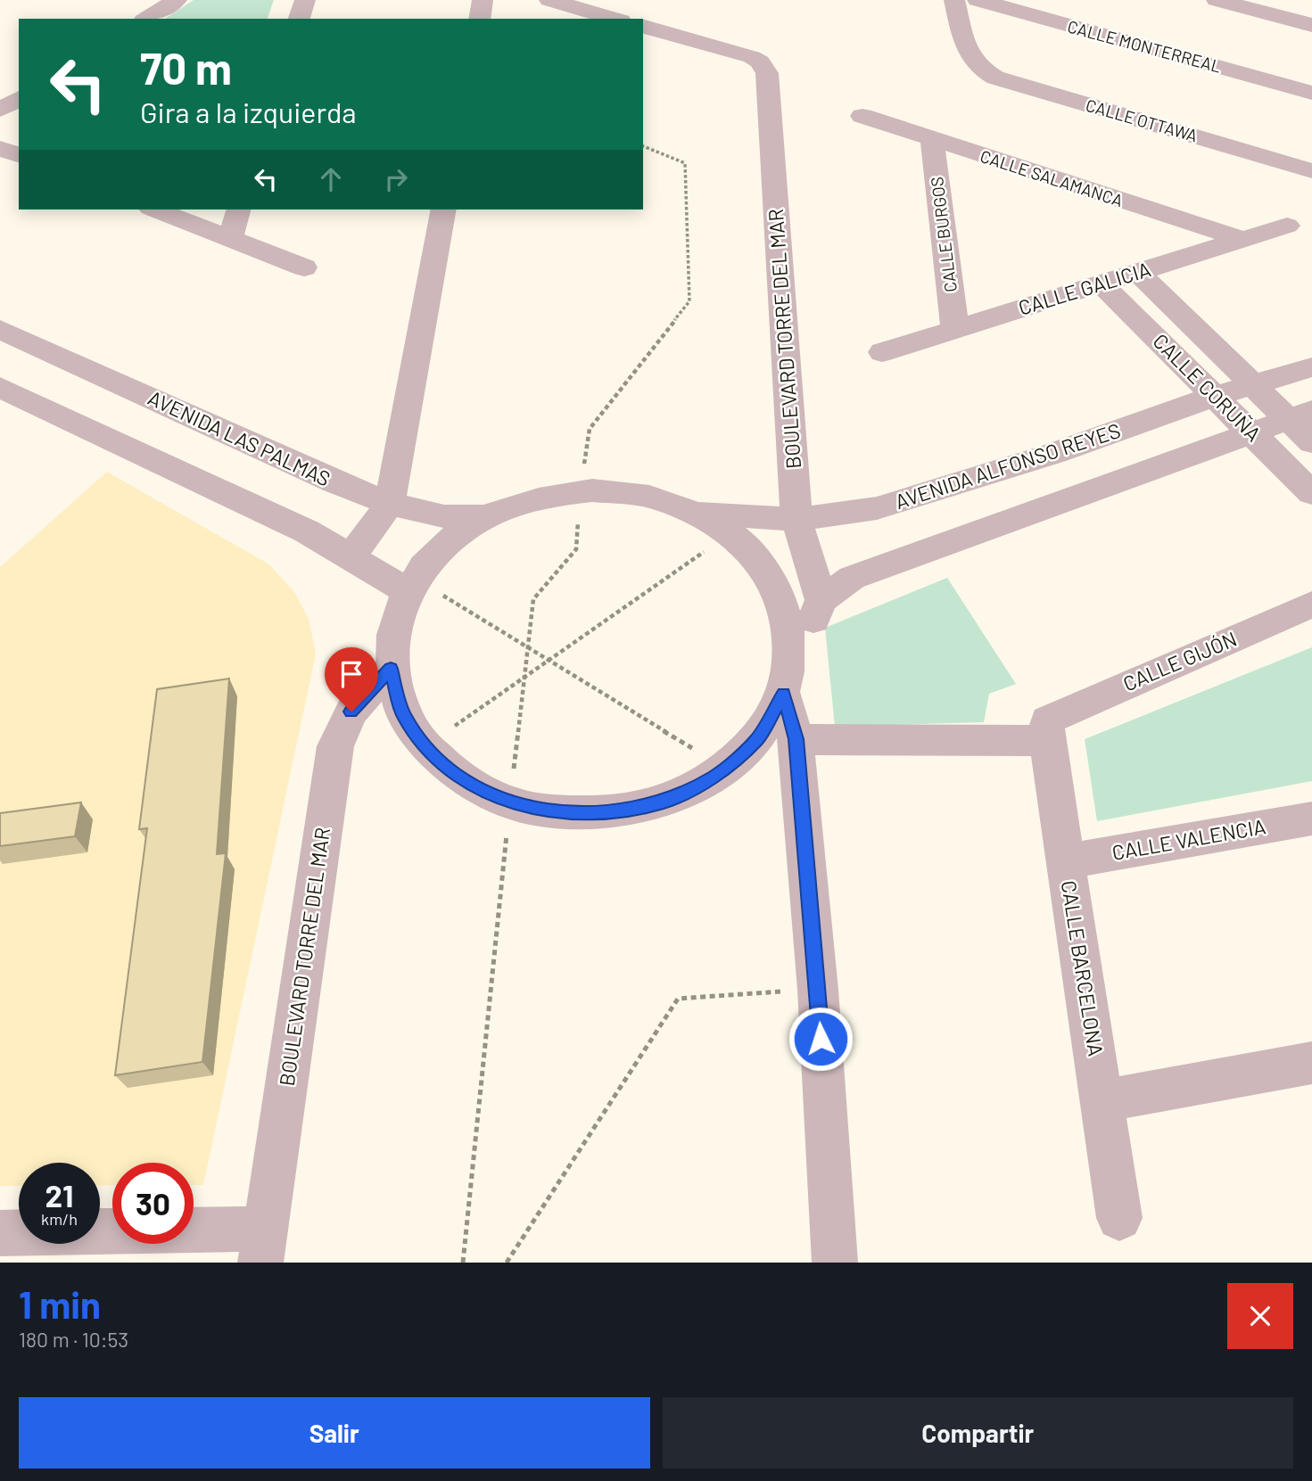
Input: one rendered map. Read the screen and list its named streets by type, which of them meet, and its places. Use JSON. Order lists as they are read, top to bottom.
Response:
{
  "streets": {
    "street": [
      "CALLE MONTERREAL",
      "CALLE OTTAWA",
      "CALLE SALAMANCA",
      "CALLE BURGOS",
      "CALLE GALICIA",
      "BOULEVARD TORRE DEL MAR",
      "CALLE CORUÑA",
      "AVENIDA LAS PALMAS",
      "AVENIDA ALFONSO REYES",
      "CALLE GIJÓN",
      "CALLE VALENCIA",
      "CALLE BARCELONA"
    ]
  },
  "crossings": [
    ["CALLE SALAMANCA", "CALLE BURGOS"],
    ["CALLE SALAMANCA", "CALLE GALICIA"],
    ["CALLE BURGOS", "CALLE GALICIA"],
    ["CALLE GALICIA", "CALLE CORUÑA"],
    ["BOULEVARD TORRE DEL MAR", "AVENIDA ALFONSO REYES"],
    ["CALLE CORUÑA", "AVENIDA ALFONSO REYES"],
    ["CALLE GIJÓN", "CALLE BARCELONA"],
    ["CALLE VALENCIA", "CALLE BARCELONA"]
  ],
  "page": {
    "turn": ["70 m", "Gira a la izquierda"],
    "speed": "21 km/h",
    "limit": "30",
    "heading": ["1 min", "180 m · 10:53"],
    "buttons": ["Salir", "Compartir"]
  }
}
